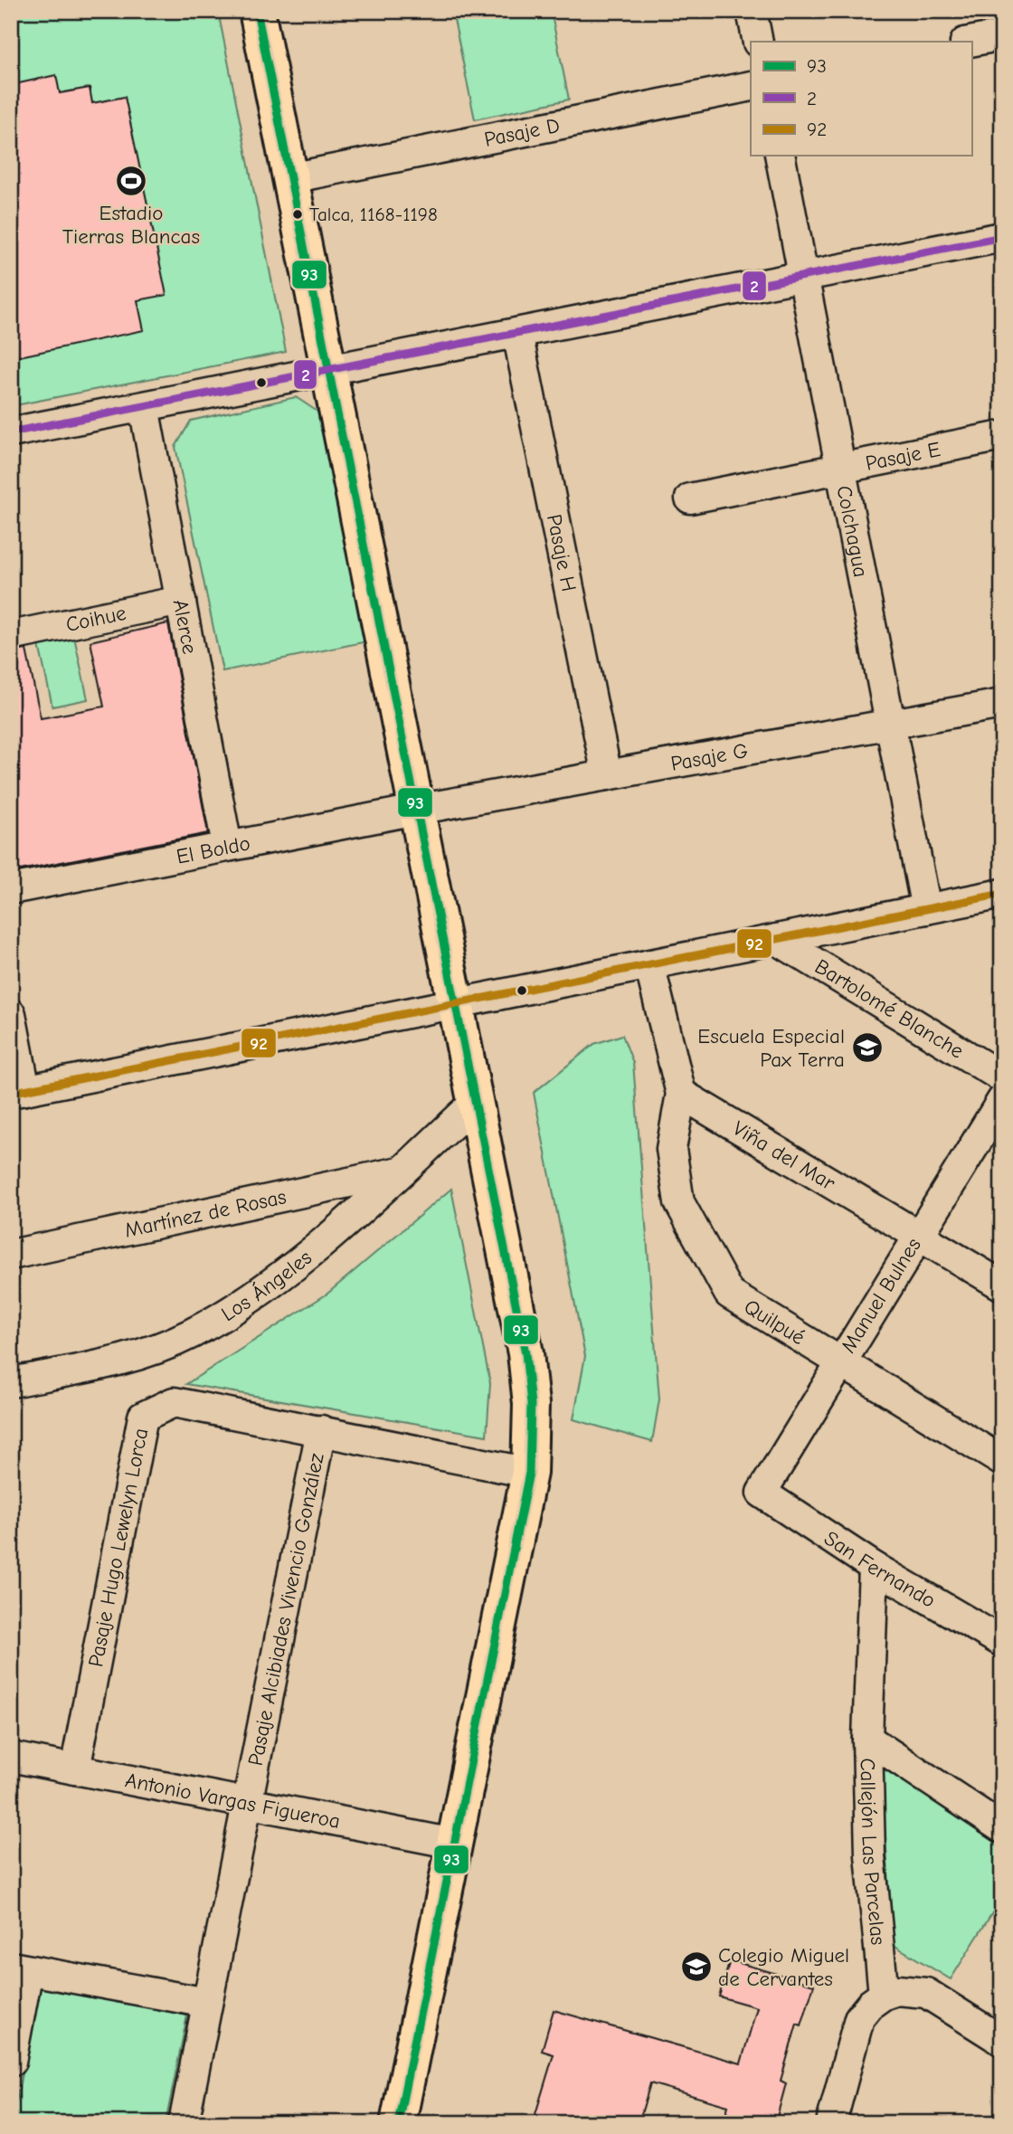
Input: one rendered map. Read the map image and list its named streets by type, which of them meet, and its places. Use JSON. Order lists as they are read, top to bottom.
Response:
{
  "streets": {
    "street": [
      "Pasaje D",
      "Pasaje E",
      "Colchagua",
      "Pasaje H",
      "Coihue",
      "Alerce",
      "Pasaje G",
      "El Boldo",
      "Bartolomé Blanche",
      "Viña del Mar",
      "Martínez de Rosas",
      "Los Ángeles",
      "Manuel Bulnes",
      "Quilpué",
      "Pasaje Hugo Lewelyn Lorca",
      "San Fernando",
      "Pasaje Alcibiades Vivencio González",
      "Antonio Vargas Figueroa",
      "Callejón Las Parcelas"
    ]
  },
  "crossings": [
    ["Pasaje E", "Colchagua"],
    ["Colchagua", "Pasaje G"],
    ["Pasaje H", "Pasaje G"],
    ["Coihue", "Alerce"],
    ["Alerce", "El Boldo"],
    ["Pasaje G", "El Boldo"],
    ["Viña del Mar", "Manuel Bulnes"],
    ["Viña del Mar", "Quilpué"],
    ["Martínez de Rosas", "Los Ángeles"],
    ["Manuel Bulnes", "Quilpué"],
    ["Manuel Bulnes", "San Fernando"],
    ["Pasaje Hugo Lewelyn Lorca", "Pasaje Alcibiades Vivencio González"],
    ["Pasaje Hugo Lewelyn Lorca", "Antonio Vargas Figueroa"],
    ["San Fernando", "Callejón Las Parcelas"],
    ["Pasaje Alcibiades Vivencio González", "Antonio Vargas Figueroa"]
  ],
  "places": {
    "sports": ["Estadio Tierras Blancas"],
    "other": ["Talca, 1168-1198"],
    "school or university": ["Escuela Especial Pax Terra", "Colegio Miguel de Cervantes"]
  },
  "lines": ["transit line 93", "transit line 2", "transit line 92"],
  "legend": ["93", "2", "92"]
}
